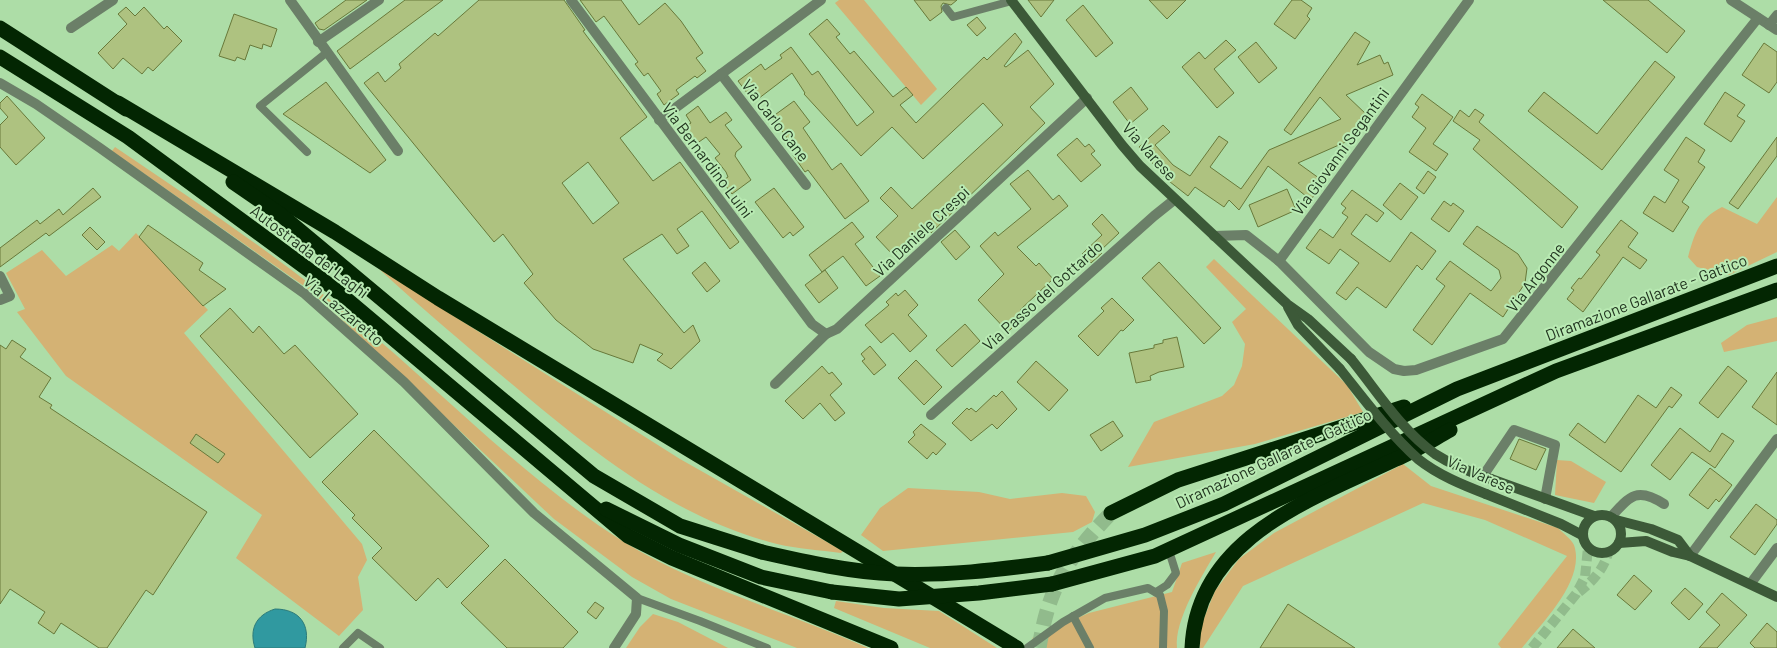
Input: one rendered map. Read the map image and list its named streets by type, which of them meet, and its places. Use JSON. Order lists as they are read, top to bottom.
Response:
{
  "streets": {
    "highway": ["Autostrada dei Laghi", "Diramazione Gallarate - Gattico"],
    "main road": ["Via Varese"],
    "street": [
      "Via Carlo Cane",
      "Via Giovanni Segantini",
      "Via Bernardino Luini",
      "Via Daniele Crespi",
      "Via Argonne",
      "Via Passo del Gottardo",
      "Via Lazzaretto"
    ]
  },
  "crossings": [
    ["Via Carlo Cane", "Via Bernardino Luini"],
    ["Via Varese", "Via Daniele Crespi"],
    ["Via Varese", "Via Passo del Gottardo"],
    ["Via Giovanni Segantini", "Via Argonne"],
    ["Via Bernardino Luini", "Via Daniele Crespi"]
  ]
}
